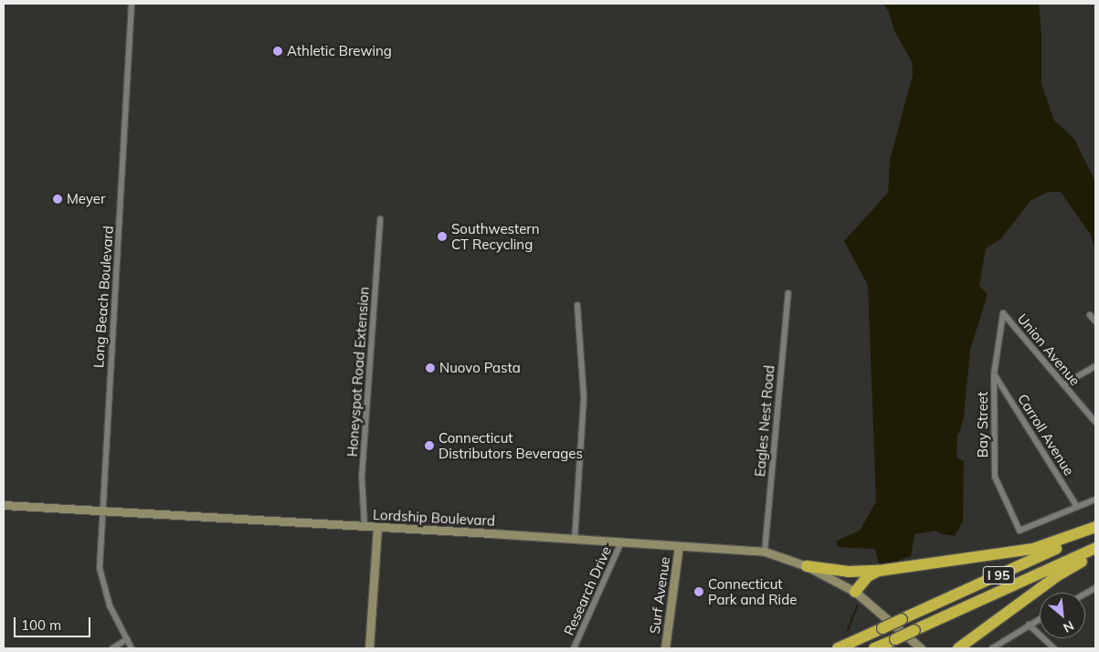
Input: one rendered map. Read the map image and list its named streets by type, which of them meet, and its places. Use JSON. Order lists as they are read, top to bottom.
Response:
{
  "streets": {
    "highway": ["I 95"],
    "main road": ["Lordship Boulevard", "Surf Avenue"],
    "street": [
      "Long Beach Boulevard",
      "Union Avenue",
      "Honeyspot Road Extension",
      "Eagles Nest Road",
      "Bay Street",
      "Carroll Avenue",
      "Research Drive"
    ]
  },
  "crossings": [
    ["Long Beach Boulevard", "Lordship Boulevard"],
    ["Union Avenue", "Bay Street"],
    ["Honeyspot Road Extension", "Lordship Boulevard"],
    ["Eagles Nest Road", "Lordship Boulevard"],
    ["Bay Street", "Carroll Avenue"],
    ["Lordship Boulevard", "Research Drive"],
    ["Lordship Boulevard", "Surf Avenue"]
  ],
  "places": [
    "Athletic Brewing",
    "Meyer",
    "Southwestern CT Recycling",
    "Nuovo Pasta",
    "Connecticut Distributors Beverages",
    "Connecticut Park and Ride"
  ],
  "scale_bar": "100 m",
  "north": "bottom right"
}
